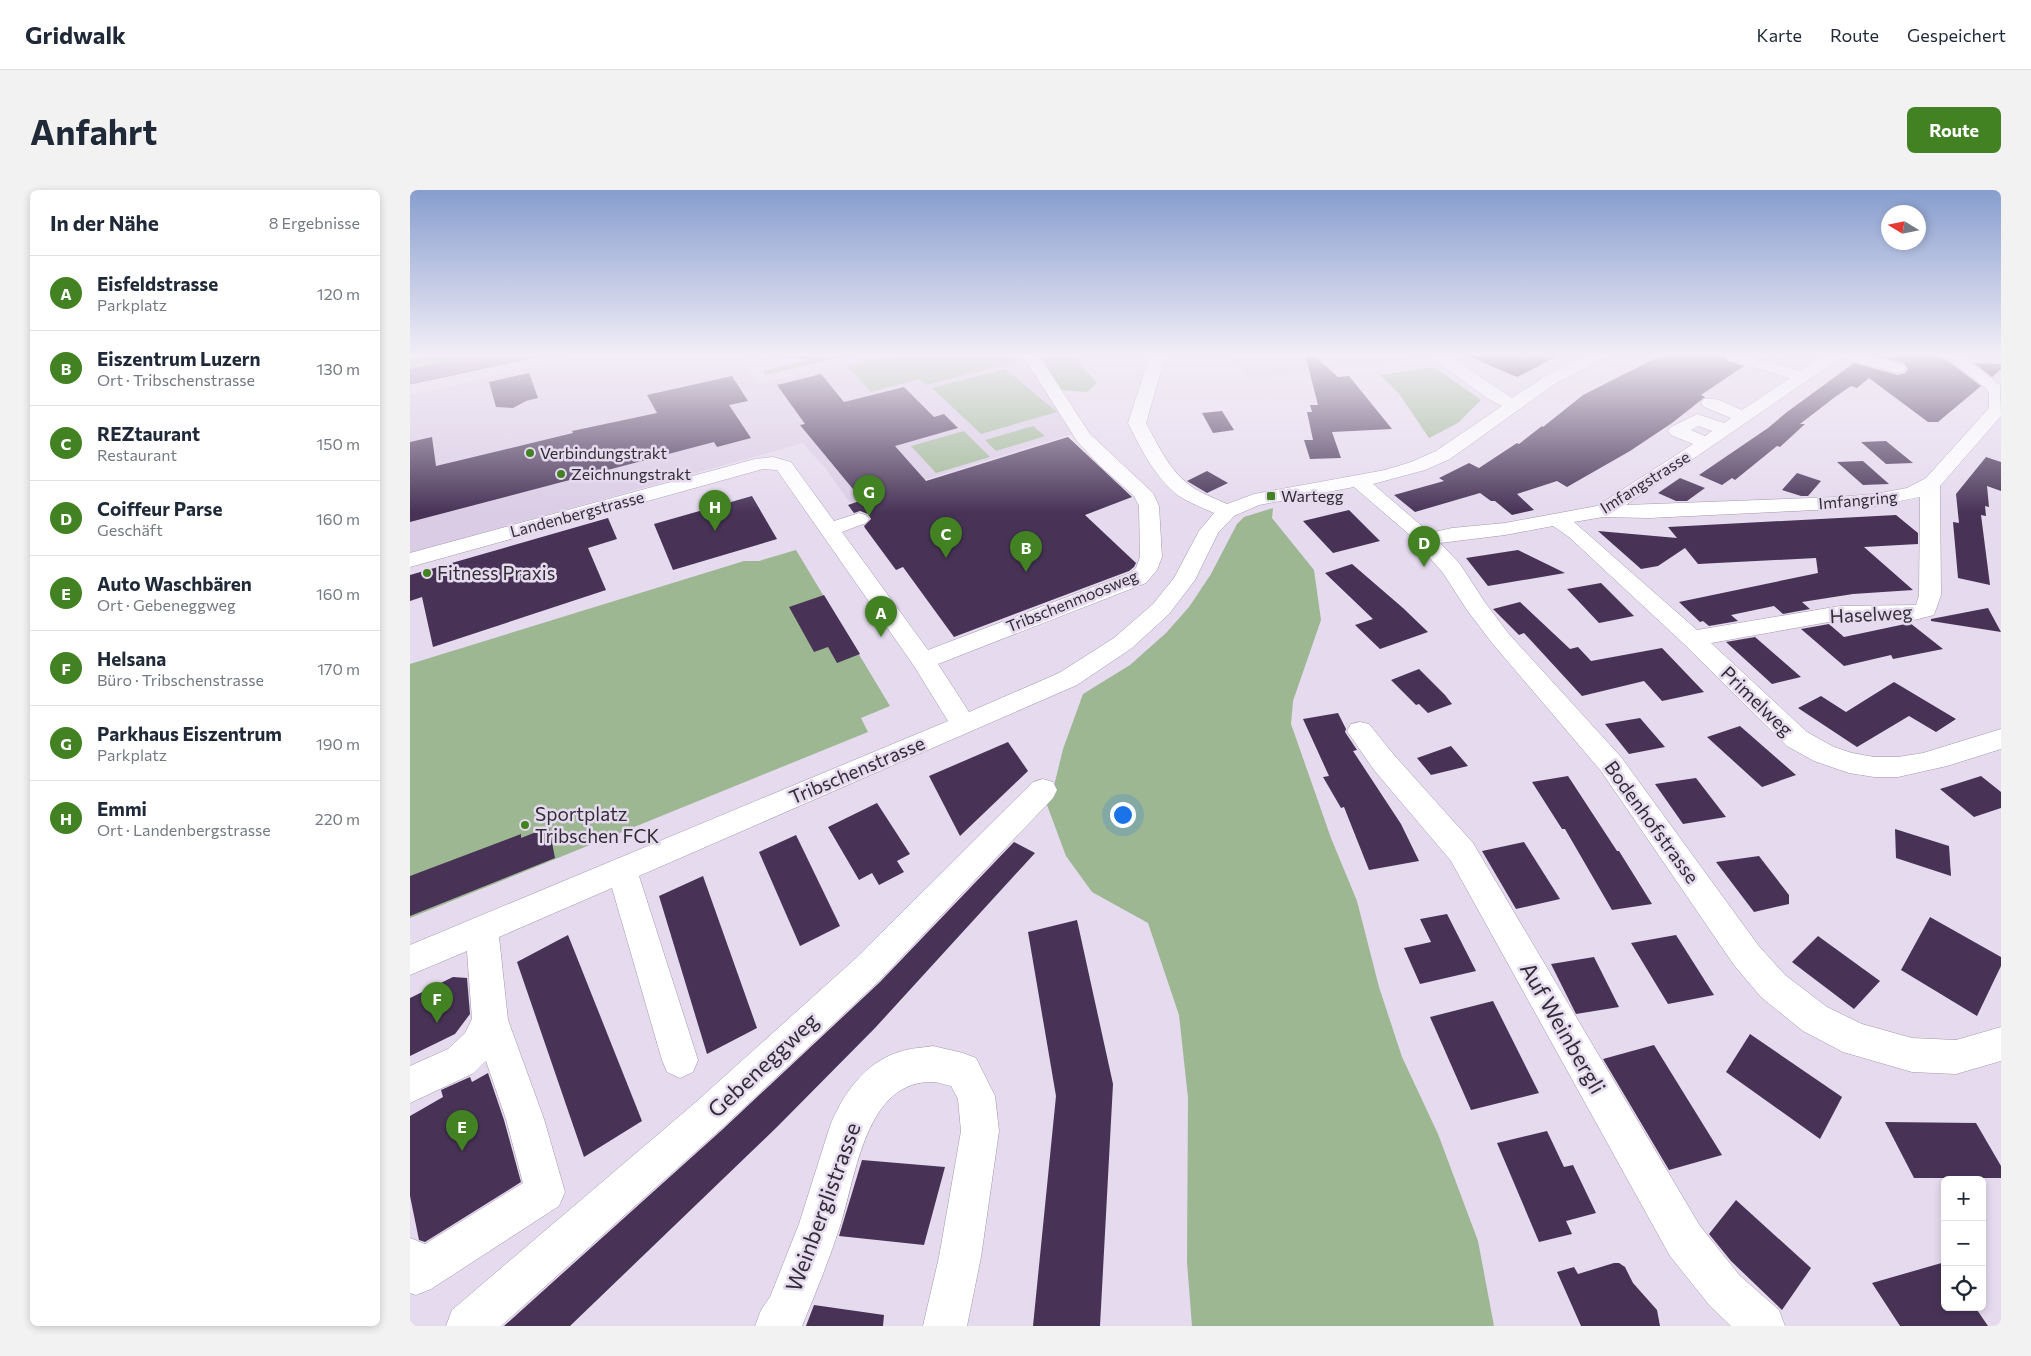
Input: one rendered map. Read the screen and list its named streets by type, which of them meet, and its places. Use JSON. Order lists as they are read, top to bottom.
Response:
{
  "streets": {
    "street": [
      "Imfangstrasse",
      "Imfangring",
      "Landenbergstrasse",
      "Tribschenmoosweg",
      "Haselweg",
      "Primelweg",
      "Tribschenstrasse",
      "Bodenhofstrasse",
      "Auf Weinbergli",
      "Gebeneggweg",
      "Weinberglistrasse"
    ]
  },
  "crossings": [
    ["Imfangstrasse", "Imfangring"],
    ["Imfangstrasse", "Primelweg"],
    ["Imfangstrasse", "Bodenhofstrasse"],
    ["Imfangring", "Haselweg"],
    ["Haselweg", "Primelweg"]
  ],
  "places": {
    "other": [
      "Verbindungstrakt",
      "Zeichnungstrakt",
      "Fitness Praxis",
      "Sportplatz Tribschen FCK"
    ],
    "transit": ["Wartegg"]
  },
  "north": "left",
  "page": {
    "header": "Gridwalk",
    "nav": ["Karte", "Route", "Gespeichert"],
    "buttons": "Route",
    "title": "Anfahrt",
    "heading": ["In der Nähe", "8 Ergebnisse"],
    "list": [
      {
        "mark": "A",
        "name": "Eisfeldstrasse",
        "note": "Parkplatz",
        "value": "120 m"
      },
      {
        "mark": "B",
        "name": "Eiszentrum Luzern",
        "note": "Ort · Tribschenstrasse",
        "value": "130 m"
      },
      {
        "mark": "C",
        "name": "REZtaurant",
        "note": "Restaurant",
        "value": "150 m"
      },
      {
        "mark": "D",
        "name": "Coiffeur Parse",
        "note": "Geschäft",
        "value": "160 m"
      },
      {
        "mark": "E",
        "name": "Auto Waschbären",
        "note": "Ort · Gebeneggweg",
        "value": "160 m"
      },
      {
        "mark": "F",
        "name": "Helsana",
        "note": "Büro · Tribschenstrasse",
        "value": "170 m"
      },
      {
        "mark": "G",
        "name": "Parkhaus Eiszentrum",
        "note": "Parkplatz",
        "value": "190 m"
      },
      {
        "mark": "H",
        "name": "Emmi",
        "note": "Ort · Landenbergstrasse",
        "value": "220 m"
      }
    ],
    "pins": [
      "G",
      "H",
      "C",
      "D",
      "B",
      "A",
      "F",
      "E"
    ],
    "map_buttons": ["+", "−"]
  }
}
